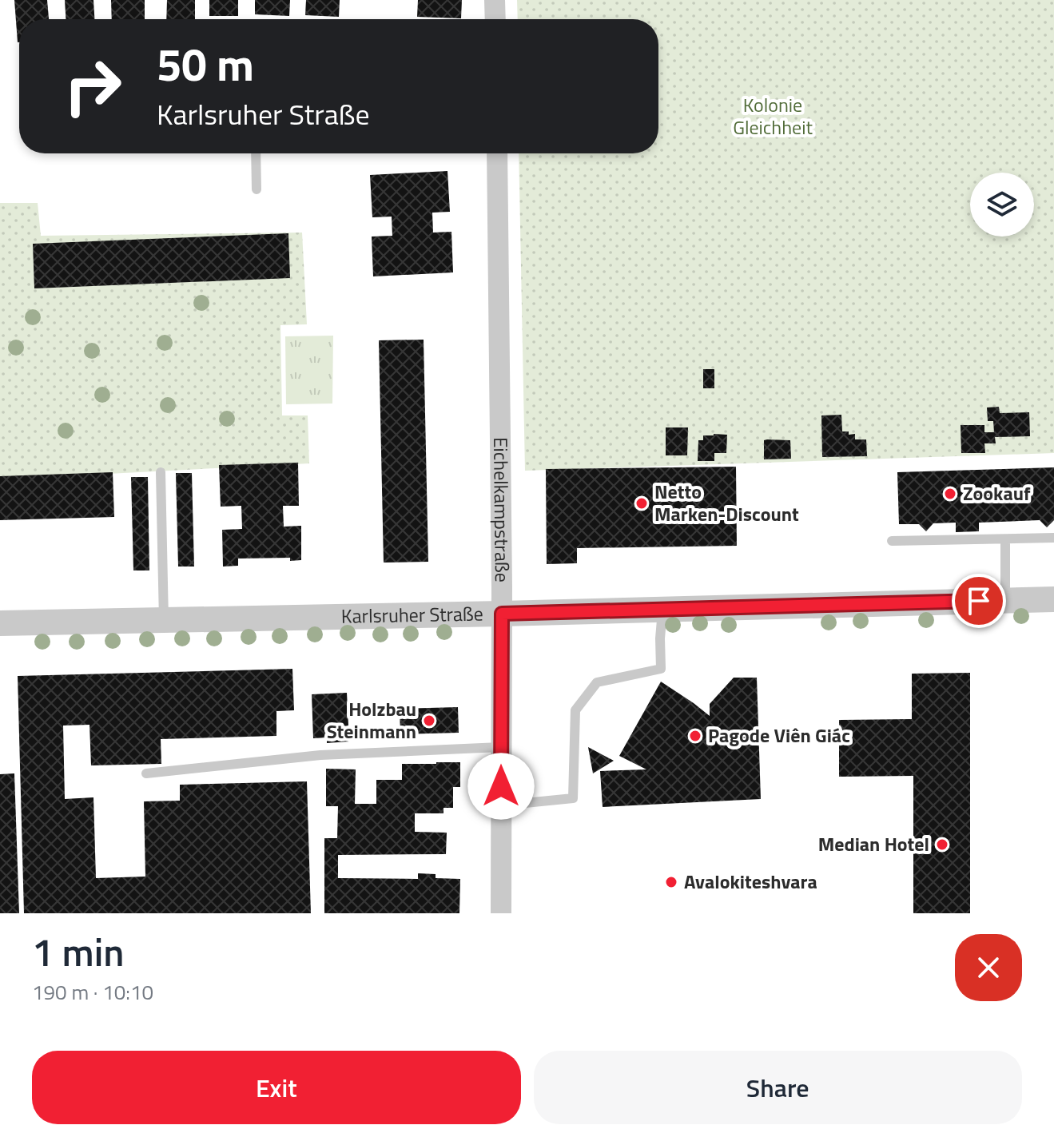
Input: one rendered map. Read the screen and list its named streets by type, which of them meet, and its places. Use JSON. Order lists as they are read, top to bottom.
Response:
{
  "streets": {
    "street": ["Eichelkampstraße", "Karlsruher Straße"]
  },
  "crossings": [
    ["Eichelkampstraße", "Karlsruher Straße"]
  ],
  "parks": ["Kolonie Gleichheit"],
  "places": [
    "Zookauf",
    "Netto Marken-Discount",
    "Holzbau Steinmann",
    "Pagode Viên Giác",
    "Median Hotel",
    "Avalokiteshvara"
  ],
  "page": {
    "turn": ["50 m", "Karlsruher Straße"],
    "heading": ["1 min", "190 m · 10:10"],
    "buttons": ["Exit", "Share"]
  }
}
